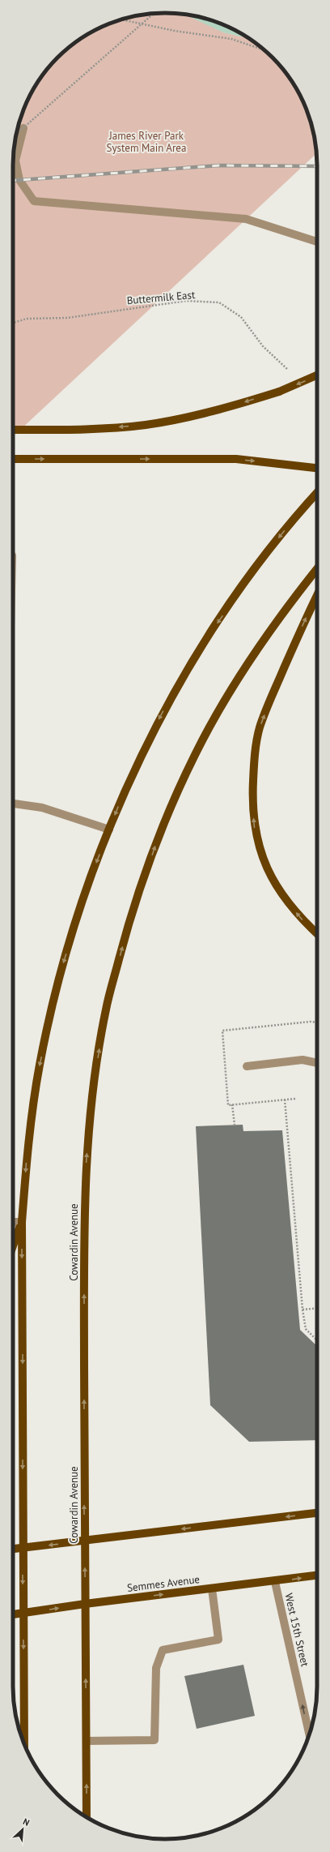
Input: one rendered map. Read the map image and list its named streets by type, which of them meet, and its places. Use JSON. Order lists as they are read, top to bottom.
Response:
{
  "streets": {
    "main road": ["Cowardin Avenue", "Semmes Avenue"],
    "street": ["West 15th Street"],
    "path": ["Buttermilk East"]
  },
  "crossings": [
    ["Cowardin Avenue", "Semmes Avenue"],
    ["Semmes Avenue", "West 15th Street"]
  ],
  "one_way": ["West 15th Street"],
  "parks": ["James River Park System Main Area"],
  "north": "top right"
}
